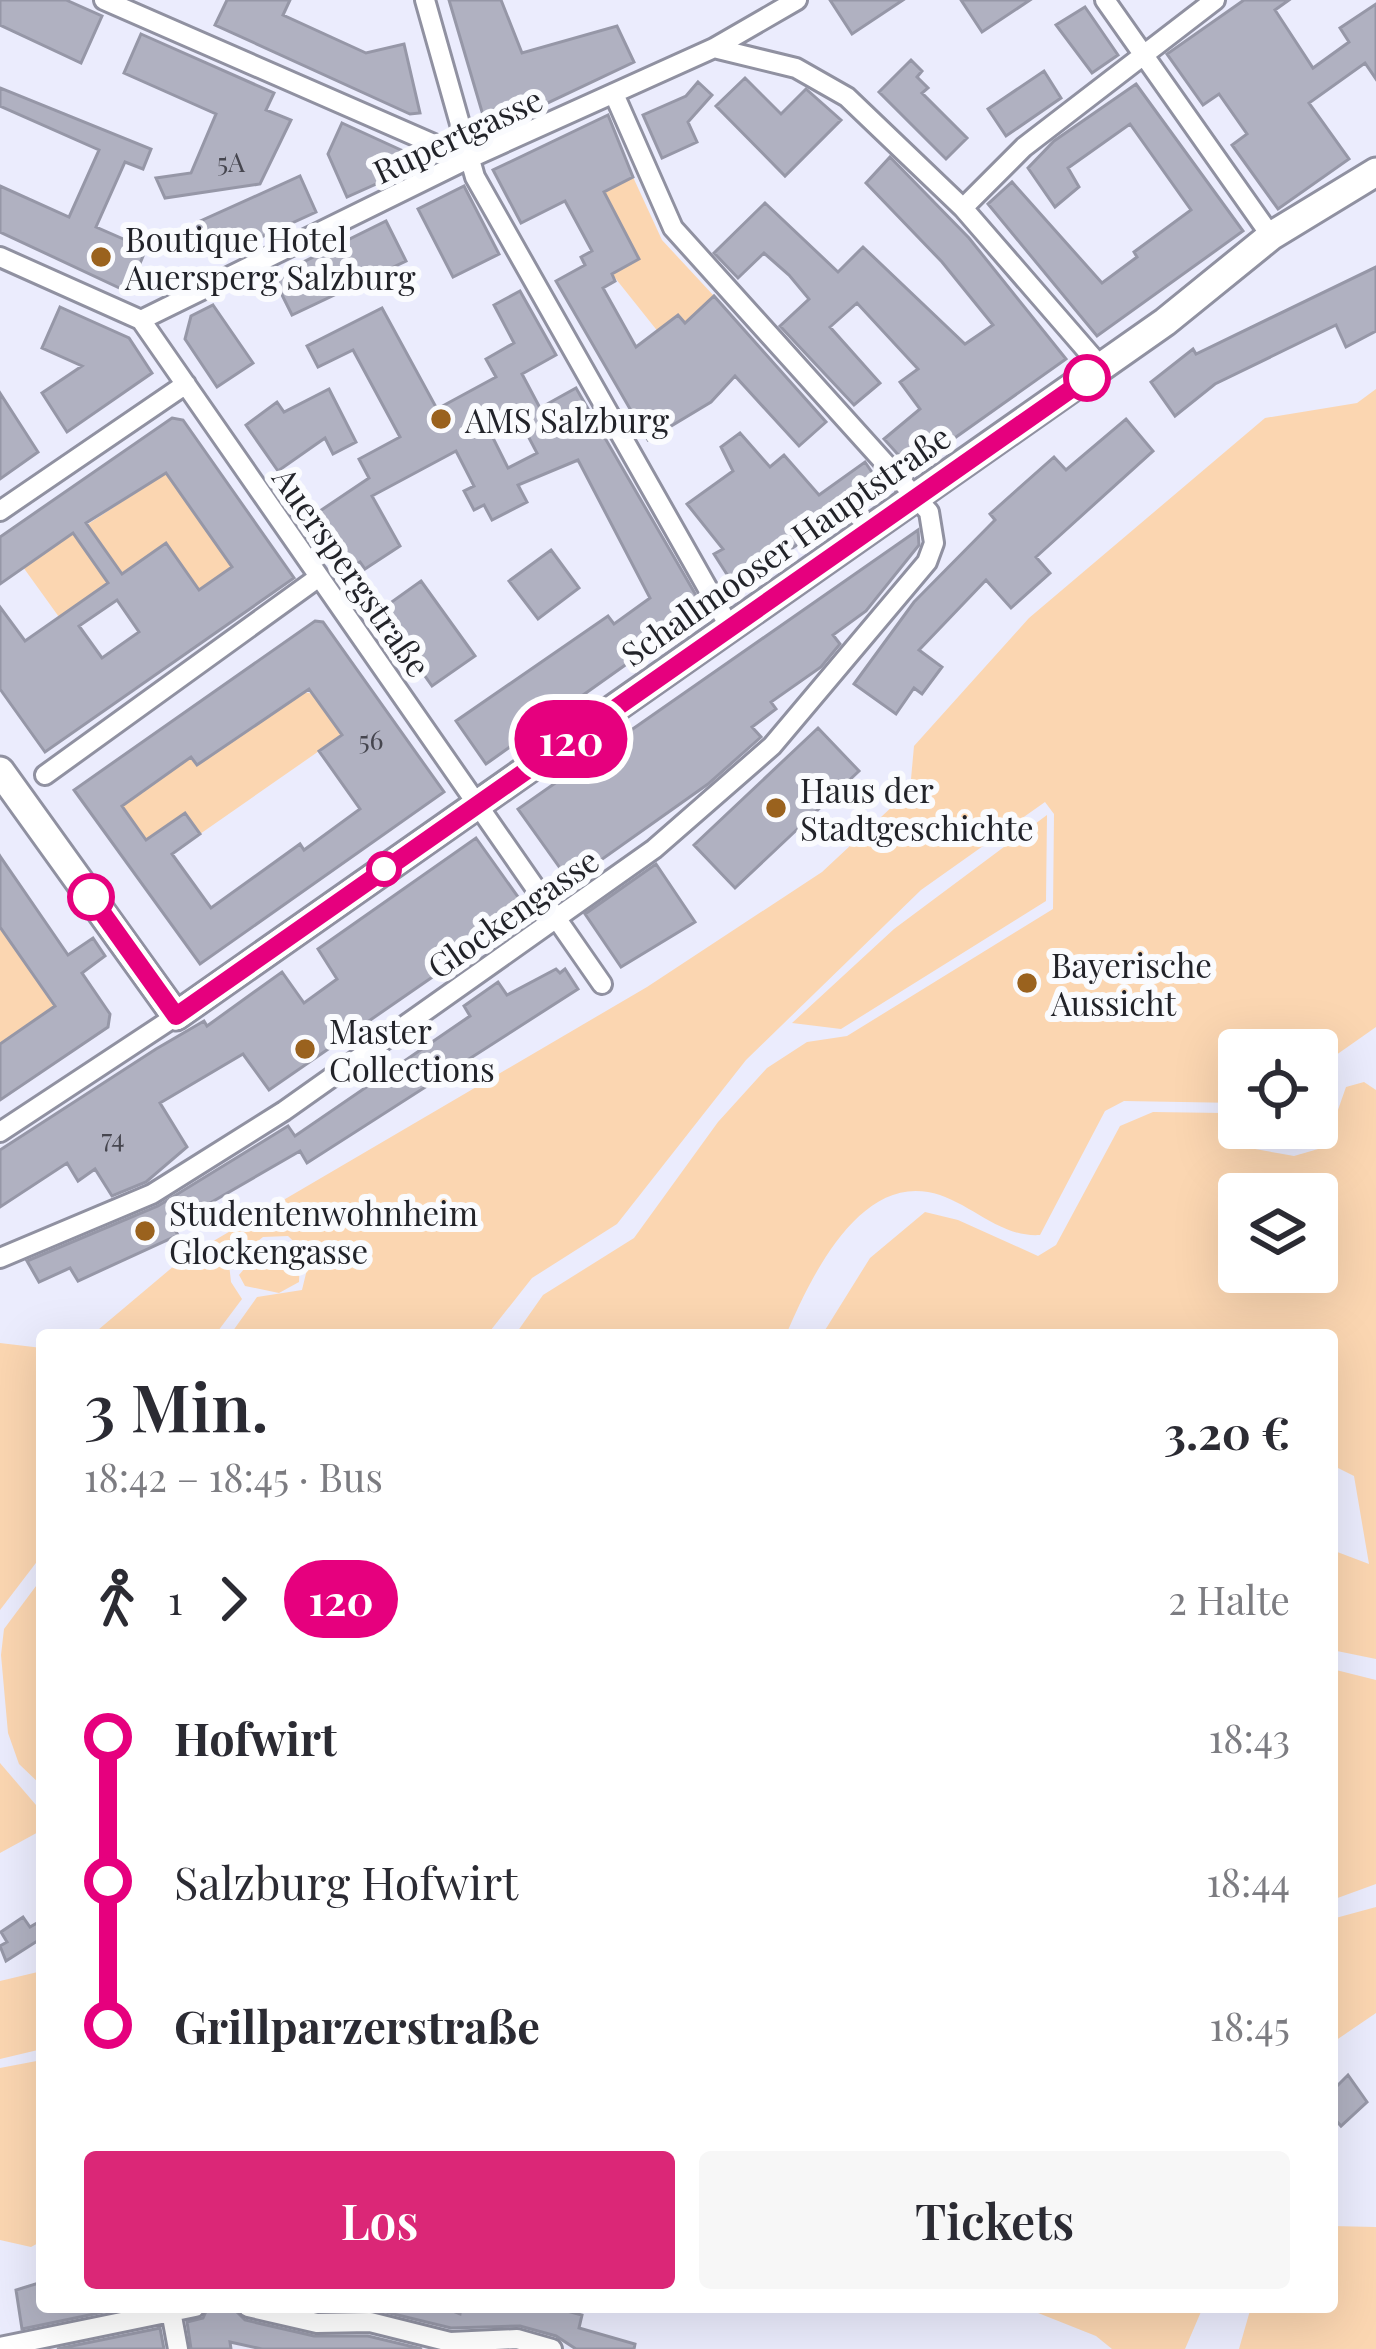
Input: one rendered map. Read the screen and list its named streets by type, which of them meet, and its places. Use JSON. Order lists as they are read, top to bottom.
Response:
{
  "streets": {
    "street": [
      "Rupertgasse",
      "Schallmooser Hauptstraße",
      "Auerspergstraße",
      "Glockengasse"
    ]
  },
  "crossings": [
    ["Rupertgasse", "Auerspergstraße"],
    ["Schallmooser Hauptstraße", "Auerspergstraße"],
    ["Schallmooser Hauptstraße", "Glockengasse"],
    ["Auerspergstraße", "Glockengasse"]
  ],
  "places": [
    "Boutique Hotel Auersperg Salzburg",
    "AMS Salzburg",
    "Haus der Stadtgeschichte",
    "Bayerische Aussicht",
    "Master Collections",
    "Studentenwohnheim Glockengasse"
  ],
  "lines": ["bus line 120"],
  "house_numbers": ["5A", "56", "74"],
  "page": {
    "on_map": "120",
    "heading": ["3 Min.", "18:42 – 18:45 · Bus", "3.20 €"],
    "legs": ["1", "120", "2 Halte"],
    "list": [
      {
        "name": "Hofwirt",
        "value": "18:43"
      },
      {
        "name": "Salzburg Hofwirt",
        "value": "18:44"
      },
      {
        "name": "Grillparzerstraße",
        "value": "18:45"
      }
    ],
    "buttons": ["Los", "Tickets"]
  }
}
